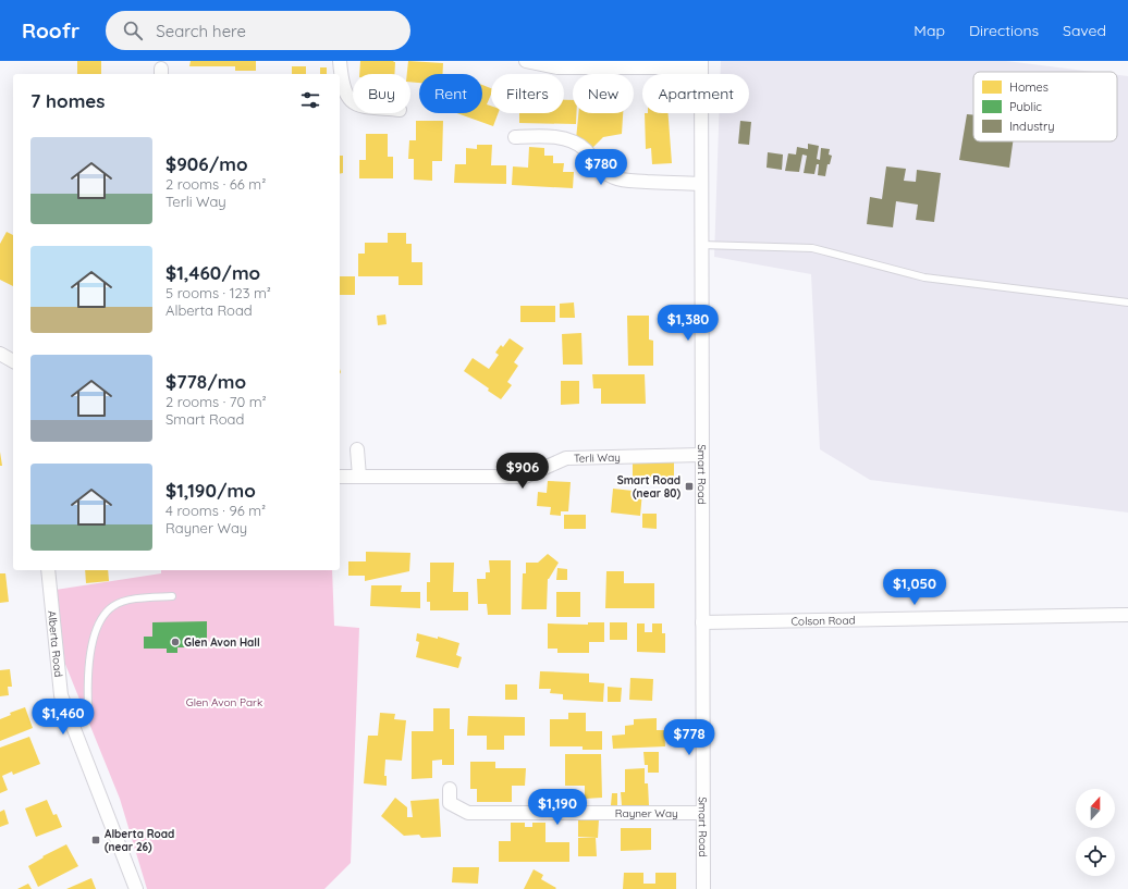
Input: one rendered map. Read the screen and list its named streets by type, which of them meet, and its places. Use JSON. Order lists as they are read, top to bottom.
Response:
{
  "streets": {
    "street": [
      "Terli Way",
      "Smart Road",
      "Colson Road",
      "Alberta Road",
      "Rayner Way"
    ]
  },
  "crossings": [
    ["Terli Way", "Smart Road"],
    ["Smart Road", "Colson Road"],
    ["Smart Road", "Rayner Way"]
  ],
  "parks": ["Glen Avon Park"],
  "places": {
    "transit": ["Smart Road (near 80)", "Alberta Road (near 26)"],
    "other": ["Glen Avon Hall"]
  },
  "legend": ["Homes", "Public", "Industry"],
  "north": "top",
  "page": {
    "header": "Roofr",
    "search": "Search here",
    "nav": ["Map", "Directions", "Saved"],
    "chip": [
      "Buy",
      "Rent",
      "Filters",
      "New",
      "Apartment"
    ],
    "heading": "7 homes",
    "list": [
      {
        "name": "$906/mo",
        "note": "2 rooms · 66 m² · Terli Way"
      },
      {
        "name": "$1,460/mo",
        "note": "5 rooms · 123 m² · Alberta Road"
      },
      {
        "name": "$778/mo",
        "note": "2 rooms · 70 m² · Smart Road"
      },
      {
        "name": "$1,190/mo",
        "note": "4 rooms · 96 m² · Rayner Way"
      }
    ],
    "price": [
      "$780",
      "$1,380",
      "$906",
      "$1,050",
      "$1,460",
      "$778",
      "$1,190"
    ]
  }
}
